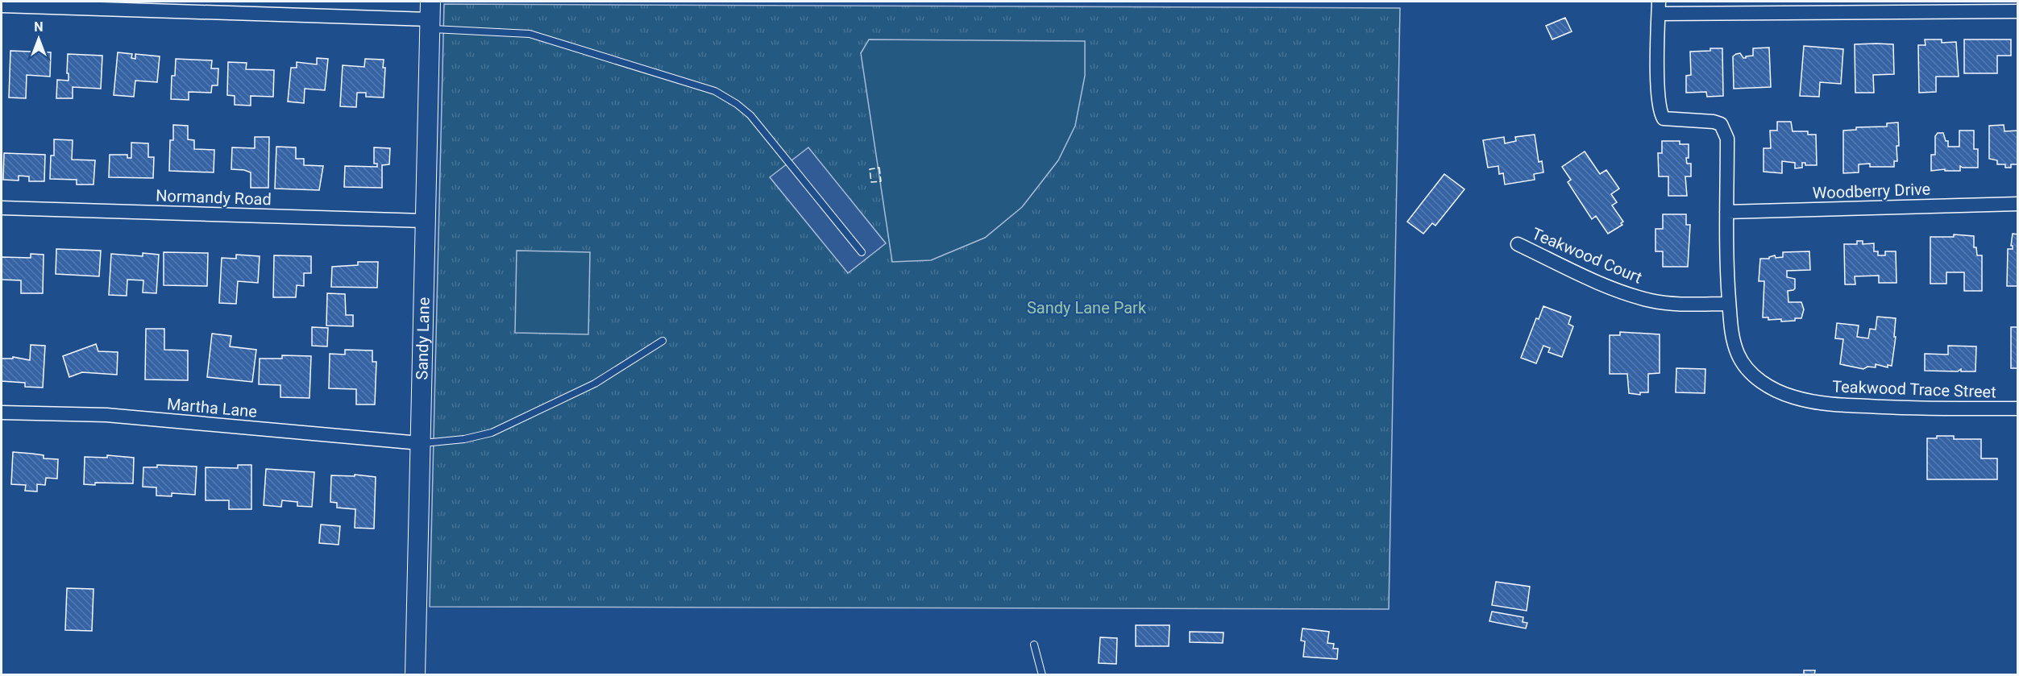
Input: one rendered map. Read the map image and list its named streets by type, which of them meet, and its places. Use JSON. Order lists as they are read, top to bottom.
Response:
{
  "streets": {
    "street": [
      "Woodberry Drive",
      "Normandy Road",
      "Teakwood Court",
      "Sandy Lane",
      "Teakwood Trace Street",
      "Martha Lane"
    ]
  },
  "crossings": [
    ["Woodberry Drive", "Teakwood Trace Street"],
    ["Normandy Road", "Sandy Lane"],
    ["Teakwood Court", "Teakwood Trace Street"],
    ["Sandy Lane", "Martha Lane"]
  ],
  "parks": ["Sandy Lane Park"],
  "north": "top"
}
